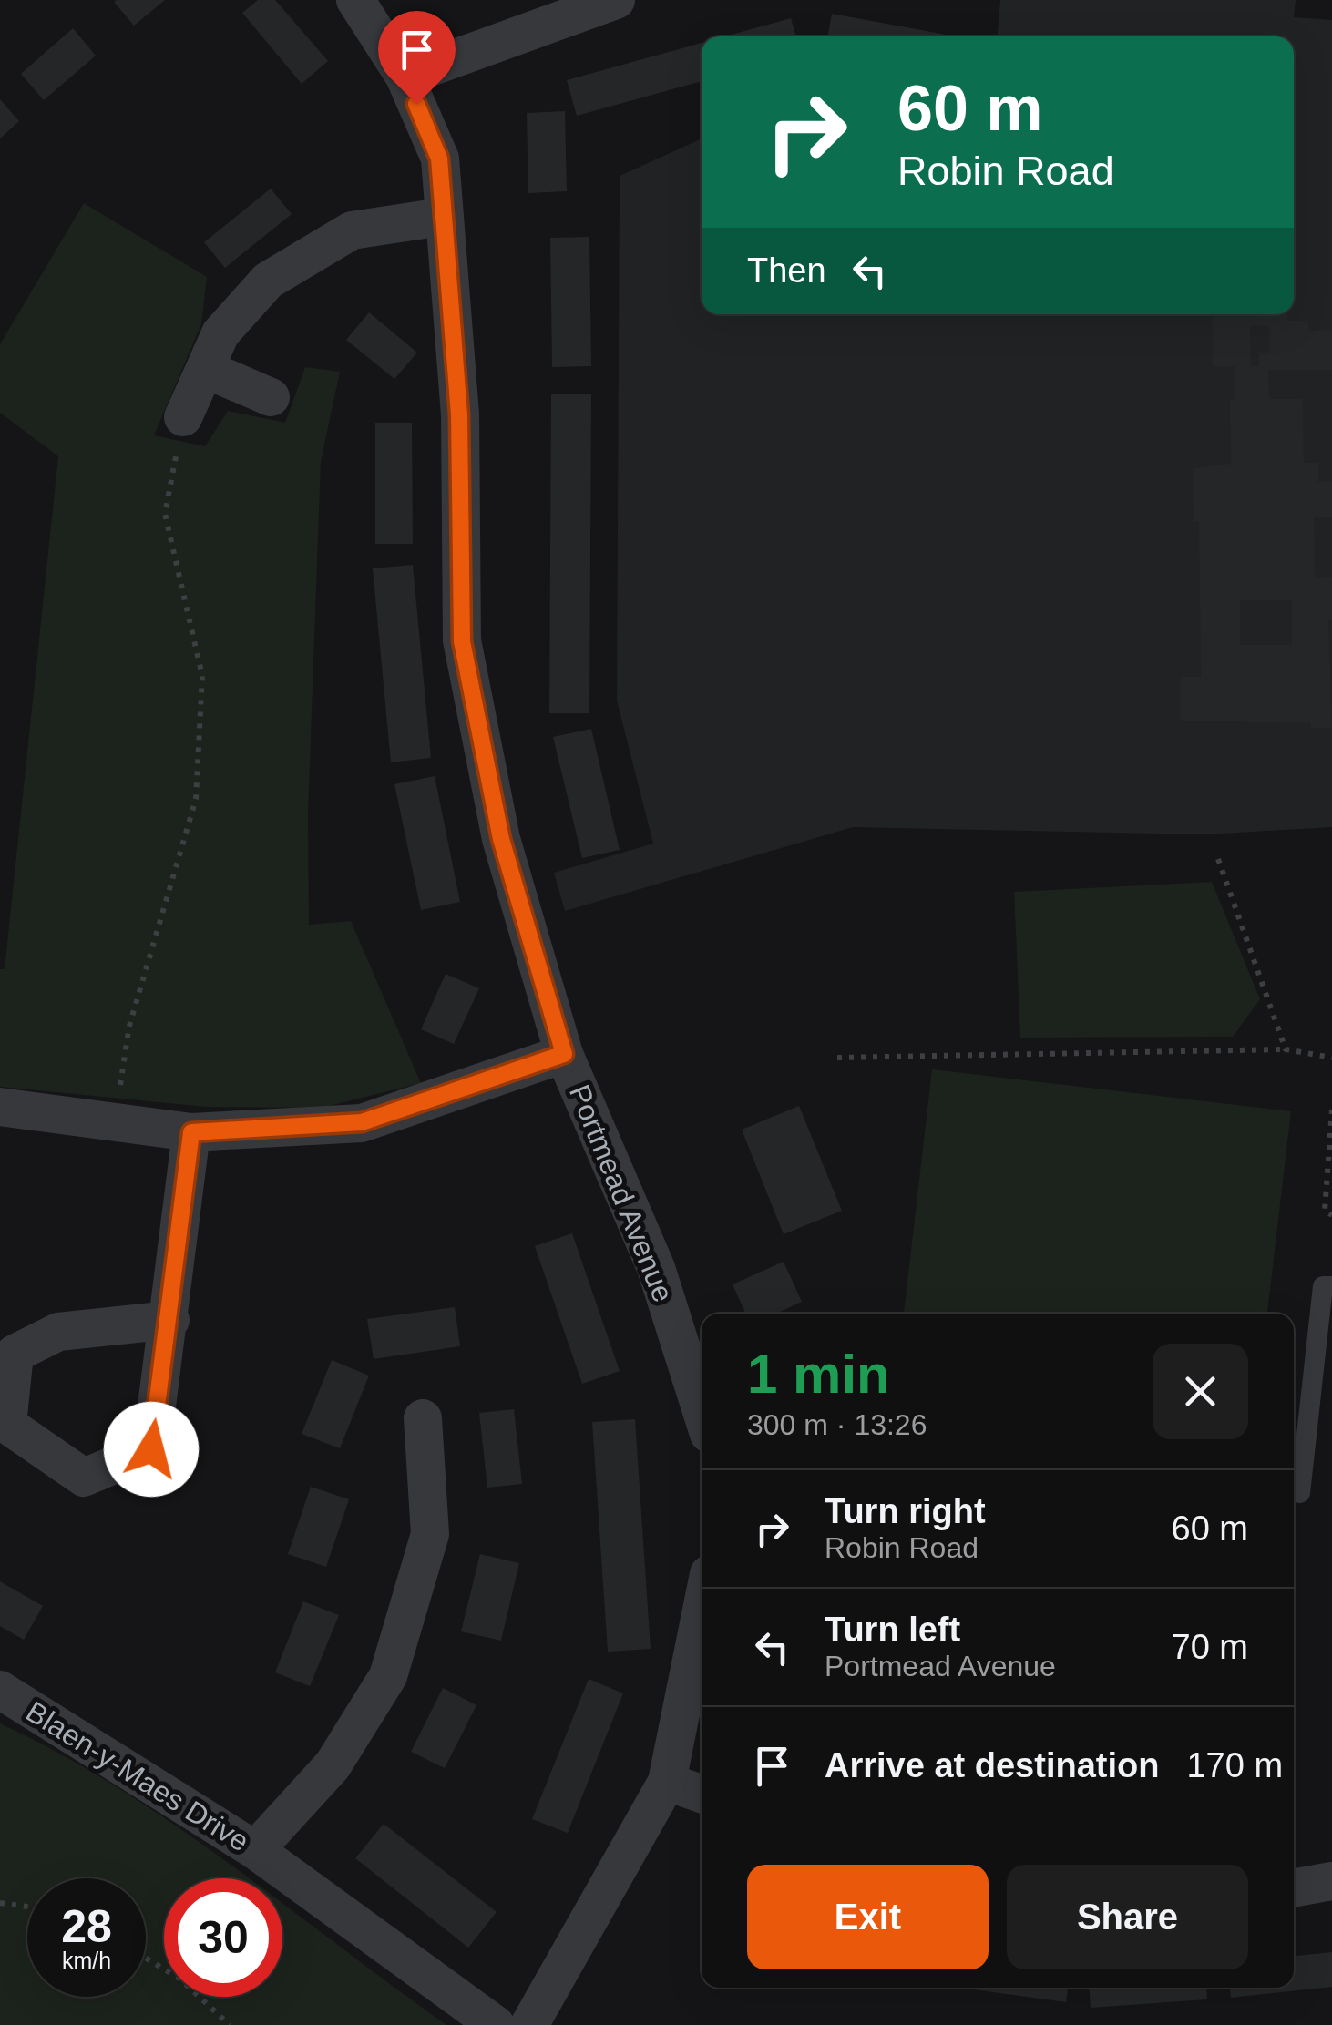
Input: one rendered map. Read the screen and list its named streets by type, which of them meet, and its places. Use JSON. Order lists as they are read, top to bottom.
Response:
{
  "streets": {
    "street": ["Portmead Avenue", "Blaen-y-Maes Drive"]
  },
  "page": {
    "turn": ["60 m", "Robin Road"],
    "then": "Then",
    "heading": ["1 min", "300 m · 13:26"],
    "list": [
      {
        "name": "Turn right",
        "note": "Robin Road",
        "value": "60 m"
      },
      {
        "name": "Turn left",
        "note": "Portmead Avenue",
        "value": "70 m"
      },
      {
        "name": "Arrive at destination",
        "value": "170 m"
      }
    ],
    "buttons": ["Exit", "Share"],
    "speed": "28 km/h",
    "limit": "30"
  }
}
